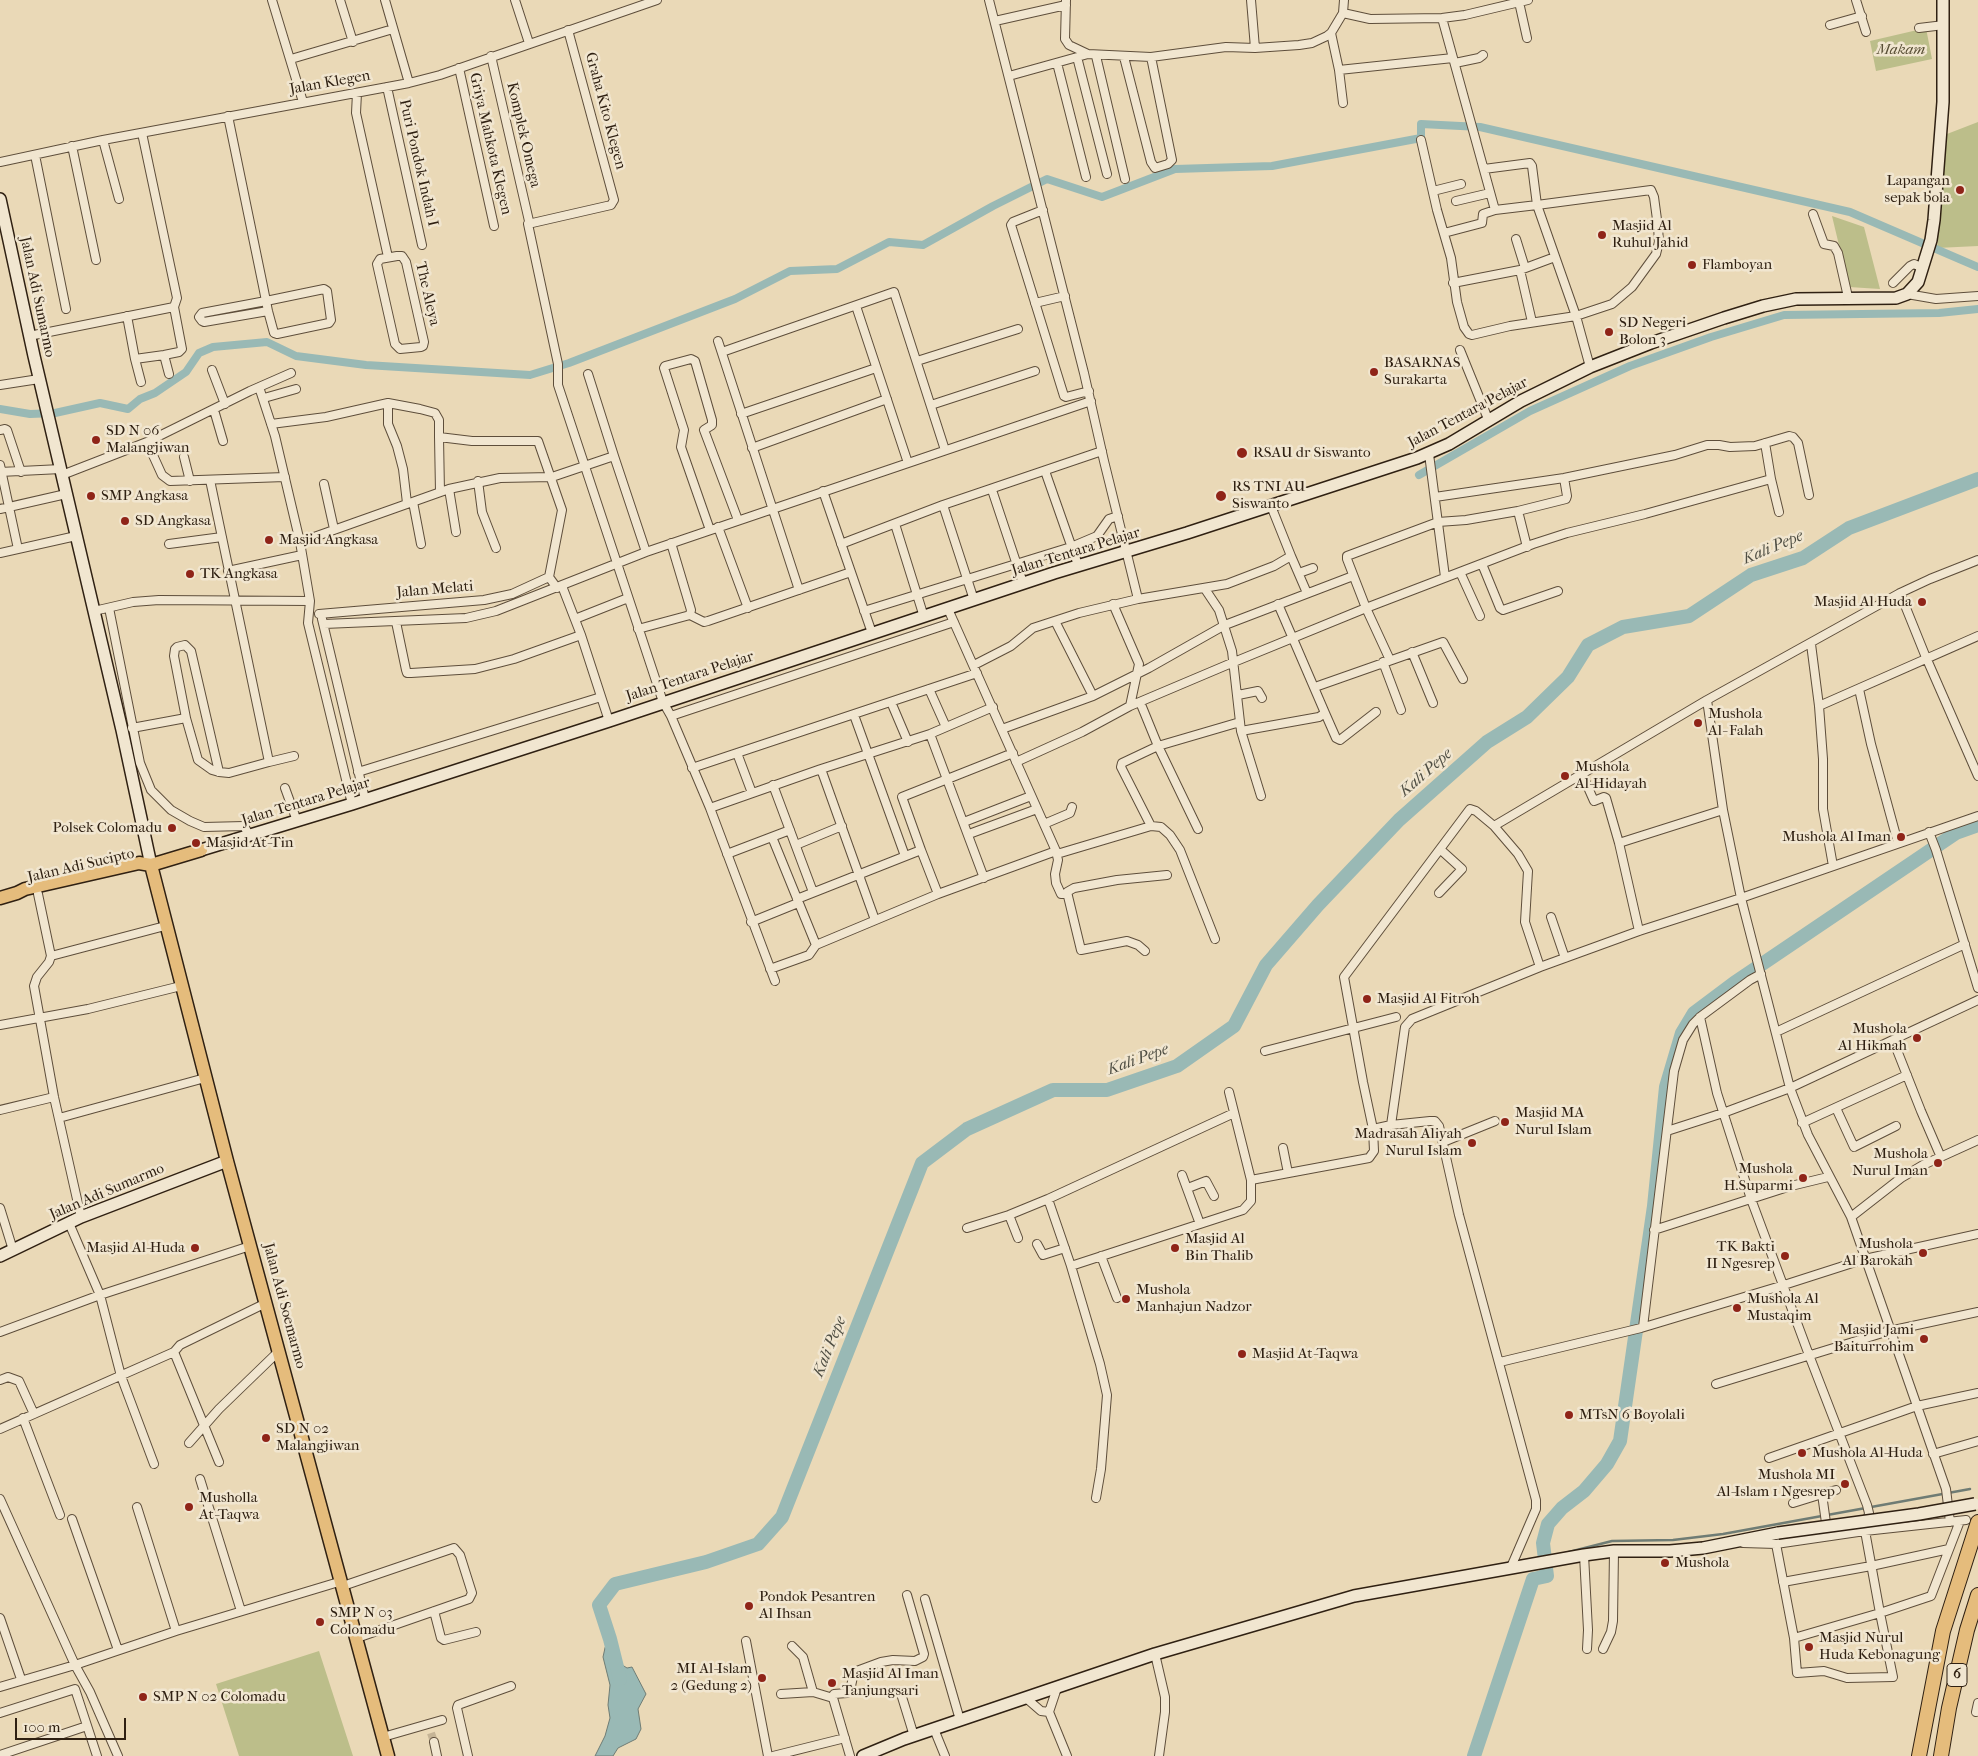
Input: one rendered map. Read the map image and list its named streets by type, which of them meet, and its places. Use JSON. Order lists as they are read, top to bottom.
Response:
{
  "streets": {
    "highway": ["6"],
    "main road": [
      "Jalan Adi Sumarmo",
      "Jalan Tentara Pelajar",
      "Jalan Adi Sucipto",
      "Jalan Adi Soemarmo"
    ],
    "street": [
      "Jalan Klegen",
      "Graha Kito Klegen",
      "Komplek Omega",
      "Griya Mahkota Klegen",
      "Puri Pondok Indah I",
      "The Aleya",
      "Jalan Melati"
    ]
  },
  "crossings": [
    ["Jalan Klegen", "Graha Kito Klegen"],
    ["Jalan Klegen", "Komplek Omega"],
    ["Jalan Klegen", "Griya Mahkota Klegen"],
    ["Jalan Klegen", "Puri Pondok Indah I"],
    ["Jalan Adi Sumarmo", "Jalan Adi Sucipto"],
    ["Jalan Adi Sumarmo", "Jalan Adi Soemarmo"],
    ["Jalan Tentara Pelajar", "Jalan Adi Sucipto"],
    ["Jalan Adi Sucipto", "Jalan Adi Soemarmo"]
  ],
  "water": ["Kali Pepe"],
  "parks": ["Makam"],
  "places": [
    "Lapangan sepak bola",
    "Masjid Al Ruhul Jahid",
    "Flamboyan",
    "SD Negeri Bolon 3",
    "BASARNAS Surakarta",
    "SD N 06 Malangjiwan",
    "RSAU dr Siswanto",
    "SMP Angkasa",
    "RS TNI AU Siswanto",
    "SD Angkasa",
    "Masjid Angkasa",
    "TK Angkasa",
    "Masjid Al Huda",
    "Mushola Al- Falah",
    "Mushola Al-Hidayah",
    "Polsek Colomadu",
    "Mushola Al Iman",
    "Masjid At-Tin",
    "Masjid Al Fitroh",
    "Mushola Al Hikmah",
    "Masjid MA Nurul Islam",
    "Madrasah Aliyah Nurul Islam",
    "Mushola Nurul Iman",
    "Mushola H.Suparmi",
    "Masjid Al-Huda",
    "Masjid Al Bin Thalib",
    "Mushola Al Barokah",
    "TK Bakti II Ngesrep",
    "Mushola Manhajun Nadzor",
    "Mushola Al Mustaqim",
    "Masjid Jami Baiturrohim",
    "Masjid At-Taqwa",
    "MTsN 6 Boyolali",
    "SD N 02 Malangjiwan",
    "Mushola Al-Huda",
    "Mushola MI Al-Islam 1 Ngesrep",
    "Musholla At-Taqwa",
    "Mushola",
    "Pondok Pesantren Al Ihsan",
    "SMP N 03 Colomadu",
    "Masjid Nurul Huda Kebonagung",
    "MI Al-Islam 2 (Gedung 2)",
    "Masjid Al Iman Tanjungsari",
    "SMP N 02 Colomadu"
  ],
  "scale_bar": "100 m"
}
